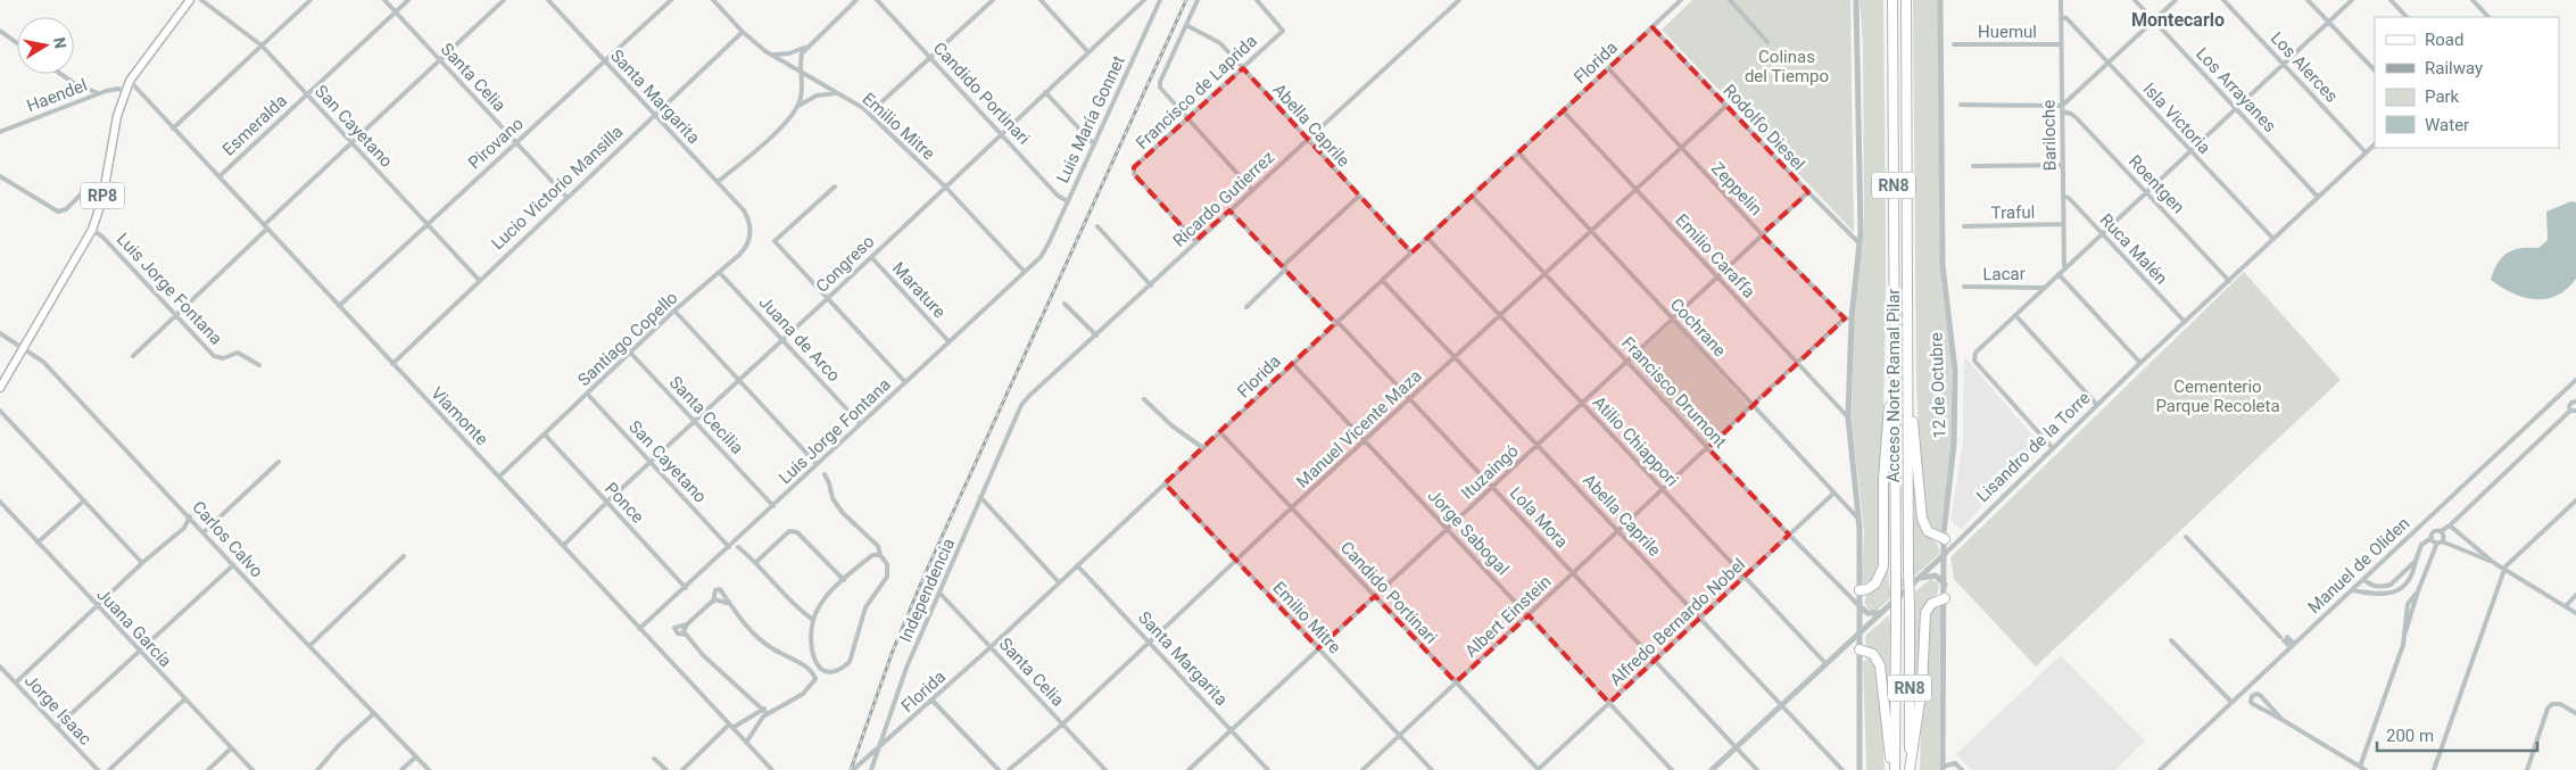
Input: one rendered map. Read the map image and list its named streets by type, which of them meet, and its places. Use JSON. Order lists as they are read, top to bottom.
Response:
{
  "streets": {
    "highway": ["RN8", "Acceso Norte Ramal Pilar"],
    "main road": ["RP8"],
    "street": [
      "Huemul",
      "Florida",
      "Los Alerces",
      "Santa Celia",
      "Los Arrayanes",
      "Francisco de Laprida",
      "Candido Portinari",
      "Haendel",
      "Santa Margarita",
      "Isla Victoria",
      "Luis María Gonnet",
      "Esmeralda",
      "Abella Caprile",
      "San Cayetano",
      "Emilio Mitre",
      "Rodolfo Diesel",
      "Bariloche",
      "Pirovano",
      "Roentgen",
      "Lucio Victorio Mansilla",
      "Zeppelin",
      "Ricardo Gutierrez",
      "Traful",
      "Ruca Malén",
      "Emilio Caraffa",
      "Congreso",
      "Lacar",
      "Luis Jorge Fontana",
      "Marature",
      "Cochrane",
      "Santiago Copello",
      "Juana de Arco",
      "12 de Octubre",
      "Francisco Drumont",
      "Santa Cecilia",
      "Viamonte",
      "Manuel Vicente Maza",
      "Atilio Chiappori",
      "Lisandro de la Torre",
      "Ituzaingó",
      "Ponce",
      "Lola Mora",
      "Jorge Sabogal",
      "Carlos Calvo",
      "Manuel de Oliden",
      "Independencia",
      "Albert Einstein",
      "Alfredo Bernardo Nobel",
      "Juana García",
      "Jorge Isaac"
    ]
  },
  "crossings": [
    ["Huemul", "Bariloche"],
    ["Florida", "Santa Celia"],
    ["Florida", "Candido Portinari"],
    ["Florida", "Santa Margarita"],
    ["Florida", "Abella Caprile"],
    ["Florida", "Emilio Mitre"],
    ["Florida", "Rodolfo Diesel"],
    ["Florida", "Zeppelin"],
    ["Florida", "Emilio Caraffa"],
    ["Florida", "Cochrane"],
    ["Florida", "Francisco Drumont"],
    ["Florida", "Atilio Chiappori"],
    ["Florida", "Lola Mora"],
    ["Florida", "Jorge Sabogal"],
    ["Florida", "Independencia"],
    ["Los Alerces", "Lisandro de la Torre"],
    ["Santa Celia", "Esmeralda"],
    ["Santa Celia", "Pirovano"],
    ["Santa Celia", "Lucio Victorio Mansilla"],
    ["Santa Celia", "Manuel Vicente Maza"],
    ["Santa Celia", "Independencia"],
    ["Los Arrayanes", "Lisandro de la Torre"],
    ["Francisco de Laprida", "Abella Caprile"],
    ["Francisco de Laprida", "Ricardo Gutierrez"],
    ["Candido Portinari", "Luis María Gonnet"],
    ["Candido Portinari", "Congreso"],
    ["Candido Portinari", "Manuel Vicente Maza"],
    ["Candido Portinari", "Ituzaingó"],
    ["Candido Portinari", "Albert Einstein"],
    ["Candido Portinari", "Alfredo Bernardo Nobel"],
    ["Haendel", "RP8"],
    ["Santa Margarita", "Pirovano"],
    ["Santa Margarita", "Lucio Victorio Mansilla"],
    ["Santa Margarita", "Santiago Copello"],
    ["Santa Margarita", "Manuel Vicente Maza"],
    ["Santa Margarita", "Ituzaingó"],
    ["Isla Victoria", "Bariloche"],
    ["Isla Victoria", "Lisandro de la Torre"],
    ["Luis María Gonnet", "Luis Jorge Fontana"],
    ["Esmeralda", "San Cayetano"],
    ["Esmeralda", "Viamonte"],
    ["Abella Caprile", "Ricardo Gutierrez"],
    ["Abella Caprile", "Manuel Vicente Maza"],
    ["Abella Caprile", "Lisandro de la Torre"],
    ["Abella Caprile", "Ituzaingó"],
    ["Abella Caprile", "Albert Einstein"],
    ["Abella Caprile", "Alfredo Bernardo Nobel"],
    ["San Cayetano", "Pirovano"],
    ["San Cayetano", "Lucio Victorio Mansilla"],
    ["San Cayetano", "Congreso"],
    ["San Cayetano", "Luis Jorge Fontana"],
    ["San Cayetano", "Santiago Copello"],
    ["Emilio Mitre", "Lucio Victorio Mansilla"],
    ["Emilio Mitre", "Congreso"],
    ["Emilio Mitre", "Luis Jorge Fontana"],
    ["Emilio Mitre", "Manuel Vicente Maza"],
    ["Emilio Mitre", "Ituzaingó"],
    ["Emilio Mitre", "Albert Einstein"],
    ["Rodolfo Diesel", "Manuel Vicente Maza"],
    ["Rodolfo Diesel", "Ituzaingó"],
    ["Bariloche", "Roentgen"],
    ["Bariloche", "Traful"],
    ["Bariloche", "Ruca Malén"],
    ["Pirovano", "Viamonte"],
    ["Roentgen", "Lisandro de la Torre"],
    ["Lucio Victorio Mansilla", "Viamonte"],
    ["Zeppelin", "Manuel Vicente Maza"],
    ["Zeppelin", "Ituzaingó"],
    ["Zeppelin", "Albert Einstein"],
    ["RP8", "Luis Jorge Fontana"],
    ["RP8", "Viamonte"],
    ["RP8", "Carlos Calvo"],
    ["Ricardo Gutierrez", "Lola Mora"],
    ["Ricardo Gutierrez", "Independencia"],
    ["Ruca Malén", "Lisandro de la Torre"],
    ["Emilio Caraffa", "Manuel Vicente Maza"],
    ["Emilio Caraffa", "Ituzaingó"],
    ["Emilio Caraffa", "Albert Einstein"],
    ["Congreso", "Marature"],
    ["Congreso", "Juana de Arco"],
    ["Congreso", "Santa Cecilia"],
    ["Congreso", "Viamonte"],
    ["Congreso", "Ponce"],
    ["Luis Jorge Fontana", "Marature"],
    ["Luis Jorge Fontana", "Juana de Arco"],
    ["Luis Jorge Fontana", "Santa Cecilia"],
    ["Luis Jorge Fontana", "Viamonte"],
    ["Luis Jorge Fontana", "Ponce"],
    ["Cochrane", "Manuel Vicente Maza"],
    ["Cochrane", "Ituzaingó"],
    ["Cochrane", "Albert Einstein"],
    ["Cochrane", "Alfredo Bernardo Nobel"],
    ["Santiago Copello", "Juana de Arco"],
    ["Santiago Copello", "Santa Cecilia"],
    ["Santiago Copello", "Viamonte"],
    ["Santiago Copello", "Ponce"],
    ["12 de Octubre", "Lisandro de la Torre"],
    ["Francisco Drumont", "Manuel Vicente Maza"],
    ["Francisco Drumont", "Ituzaingó"],
    ["Francisco Drumont", "Albert Einstein"],
    ["Francisco Drumont", "Alfredo Bernardo Nobel"],
    ["Manuel Vicente Maza", "Atilio Chiappori"],
    ["Manuel Vicente Maza", "Lola Mora"],
    ["Manuel Vicente Maza", "Jorge Sabogal"],
    ["Atilio Chiappori", "Lisandro de la Torre"],
    ["Atilio Chiappori", "Ituzaingó"],
    ["Atilio Chiappori", "Albert Einstein"],
    ["Atilio Chiappori", "Alfredo Bernardo Nobel"],
    ["Lisandro de la Torre", "Lola Mora"],
    ["Ituzaingó", "Lola Mora"],
    ["Ituzaingó", "Jorge Sabogal"],
    ["Lola Mora", "Albert Einstein"],
    ["Lola Mora", "Alfredo Bernardo Nobel"],
    ["Jorge Sabogal", "Albert Einstein"],
    ["Jorge Sabogal", "Alfredo Bernardo Nobel"]
  ],
  "districts": ["Montecarlo"],
  "parks": ["Colinas del Tiempo", "Cementerio Parque Recoleta"],
  "legend": [
    "Road",
    "Railway",
    "Park",
    "Water"
  ],
  "scale_bar": "200 m",
  "north": "right"
}
